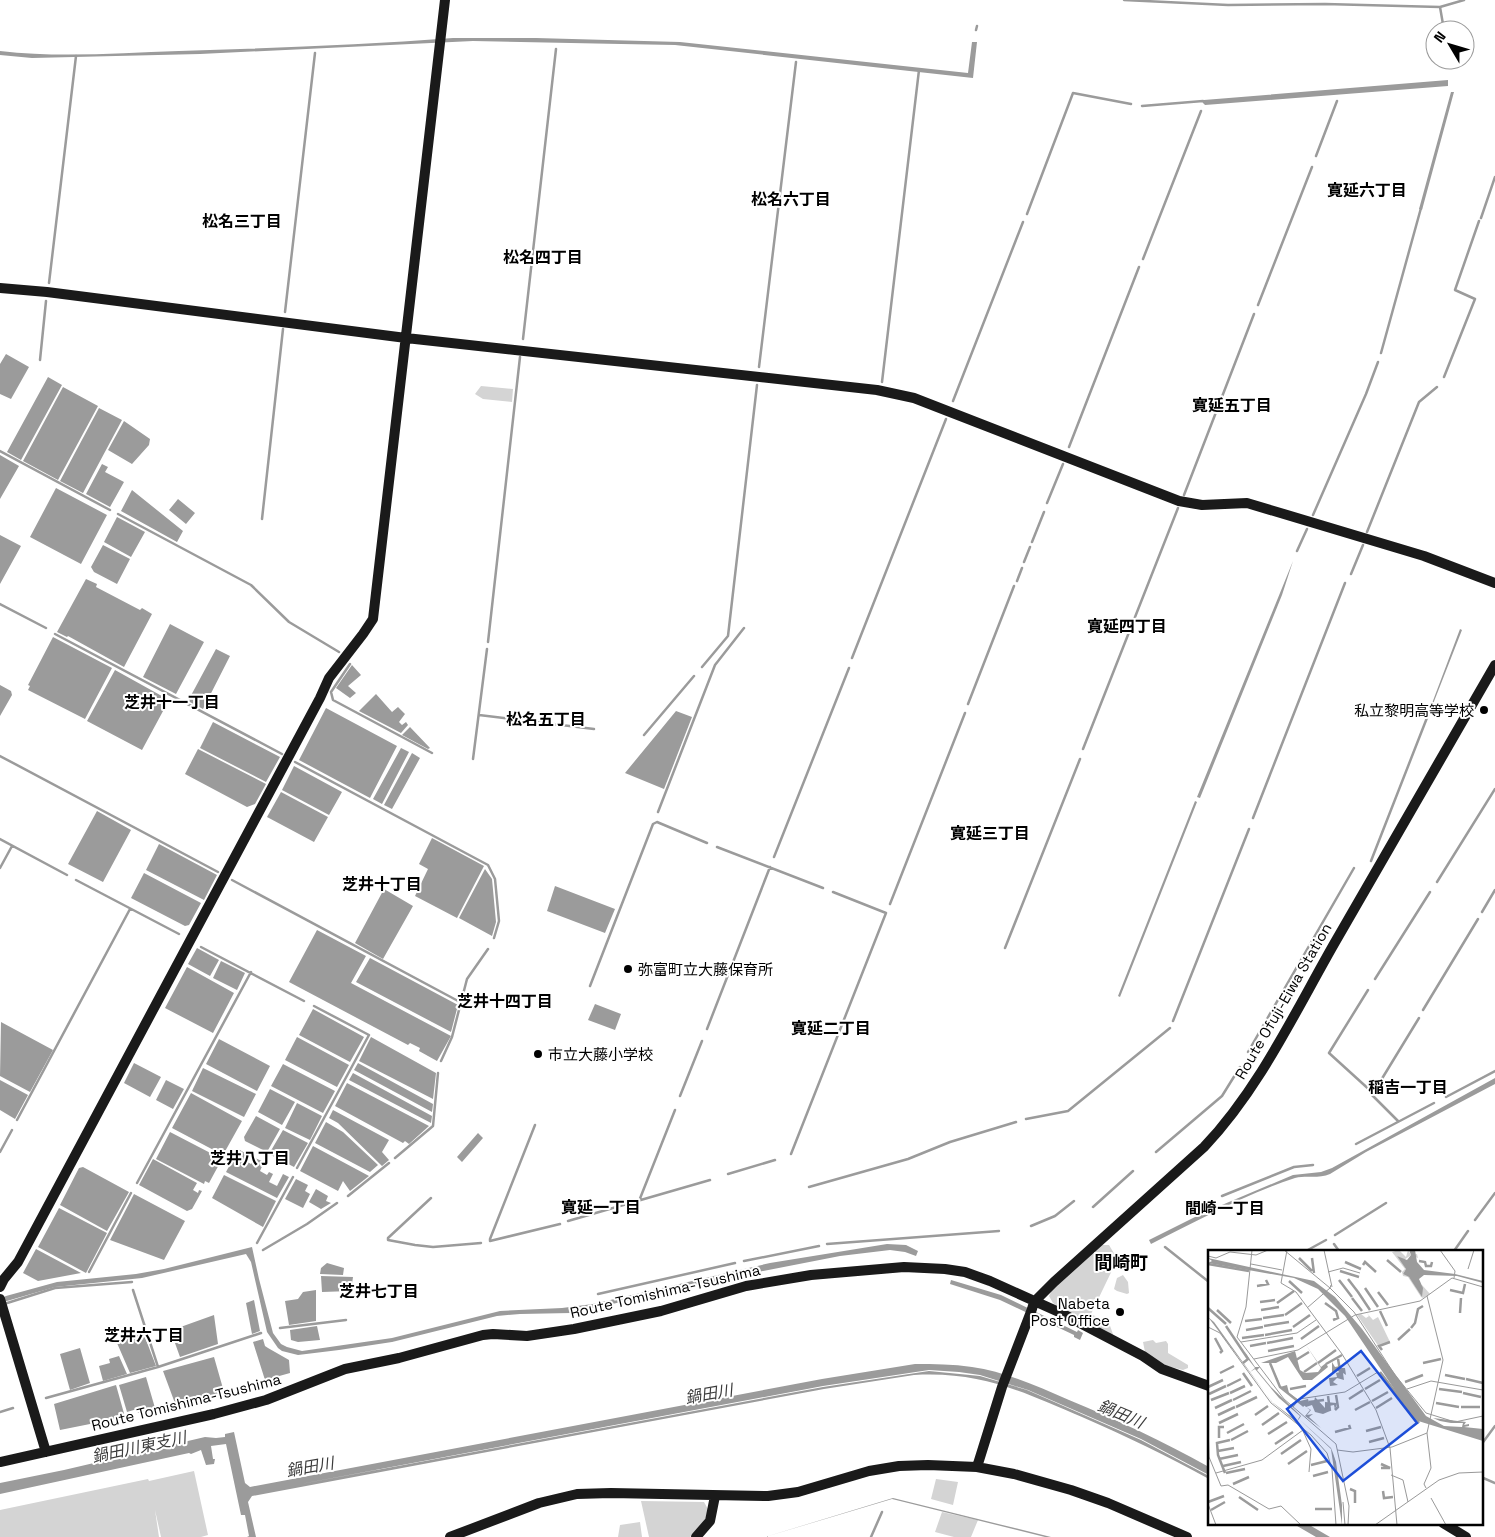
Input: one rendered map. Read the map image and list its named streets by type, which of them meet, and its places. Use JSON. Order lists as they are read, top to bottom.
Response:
{
  "streets": {
    "street": ["Route Ofuji-Eiwa Station", "Route Tomishima-Tsushima"]
  },
  "crossings": [
    ["Route Ofuji-Eiwa Station", "Route Tomishima-Tsushima"]
  ],
  "districts": [
    "寛延六丁目",
    "松名六丁目",
    "松名三丁目",
    "松名四丁目",
    "寛延五丁目",
    "寛延四丁目",
    "芝井十一丁目",
    "松名五丁目",
    "寛延三丁目",
    "芝井十丁目",
    "芝井十四丁目",
    "寛延二丁目",
    "稲吉一丁目",
    "芝井八丁目",
    "寛延一丁目",
    "間崎一丁目",
    "間崎町",
    "芝井七丁目",
    "芝井六丁目"
  ],
  "water": ["鍋田川", "鍋田川東支川"],
  "places": [
    "私立黎明高等学校",
    "弥富町立大藤保育所",
    "市立大藤小学校",
    "Nabeta Post Office"
  ],
  "north": "top left"
}
